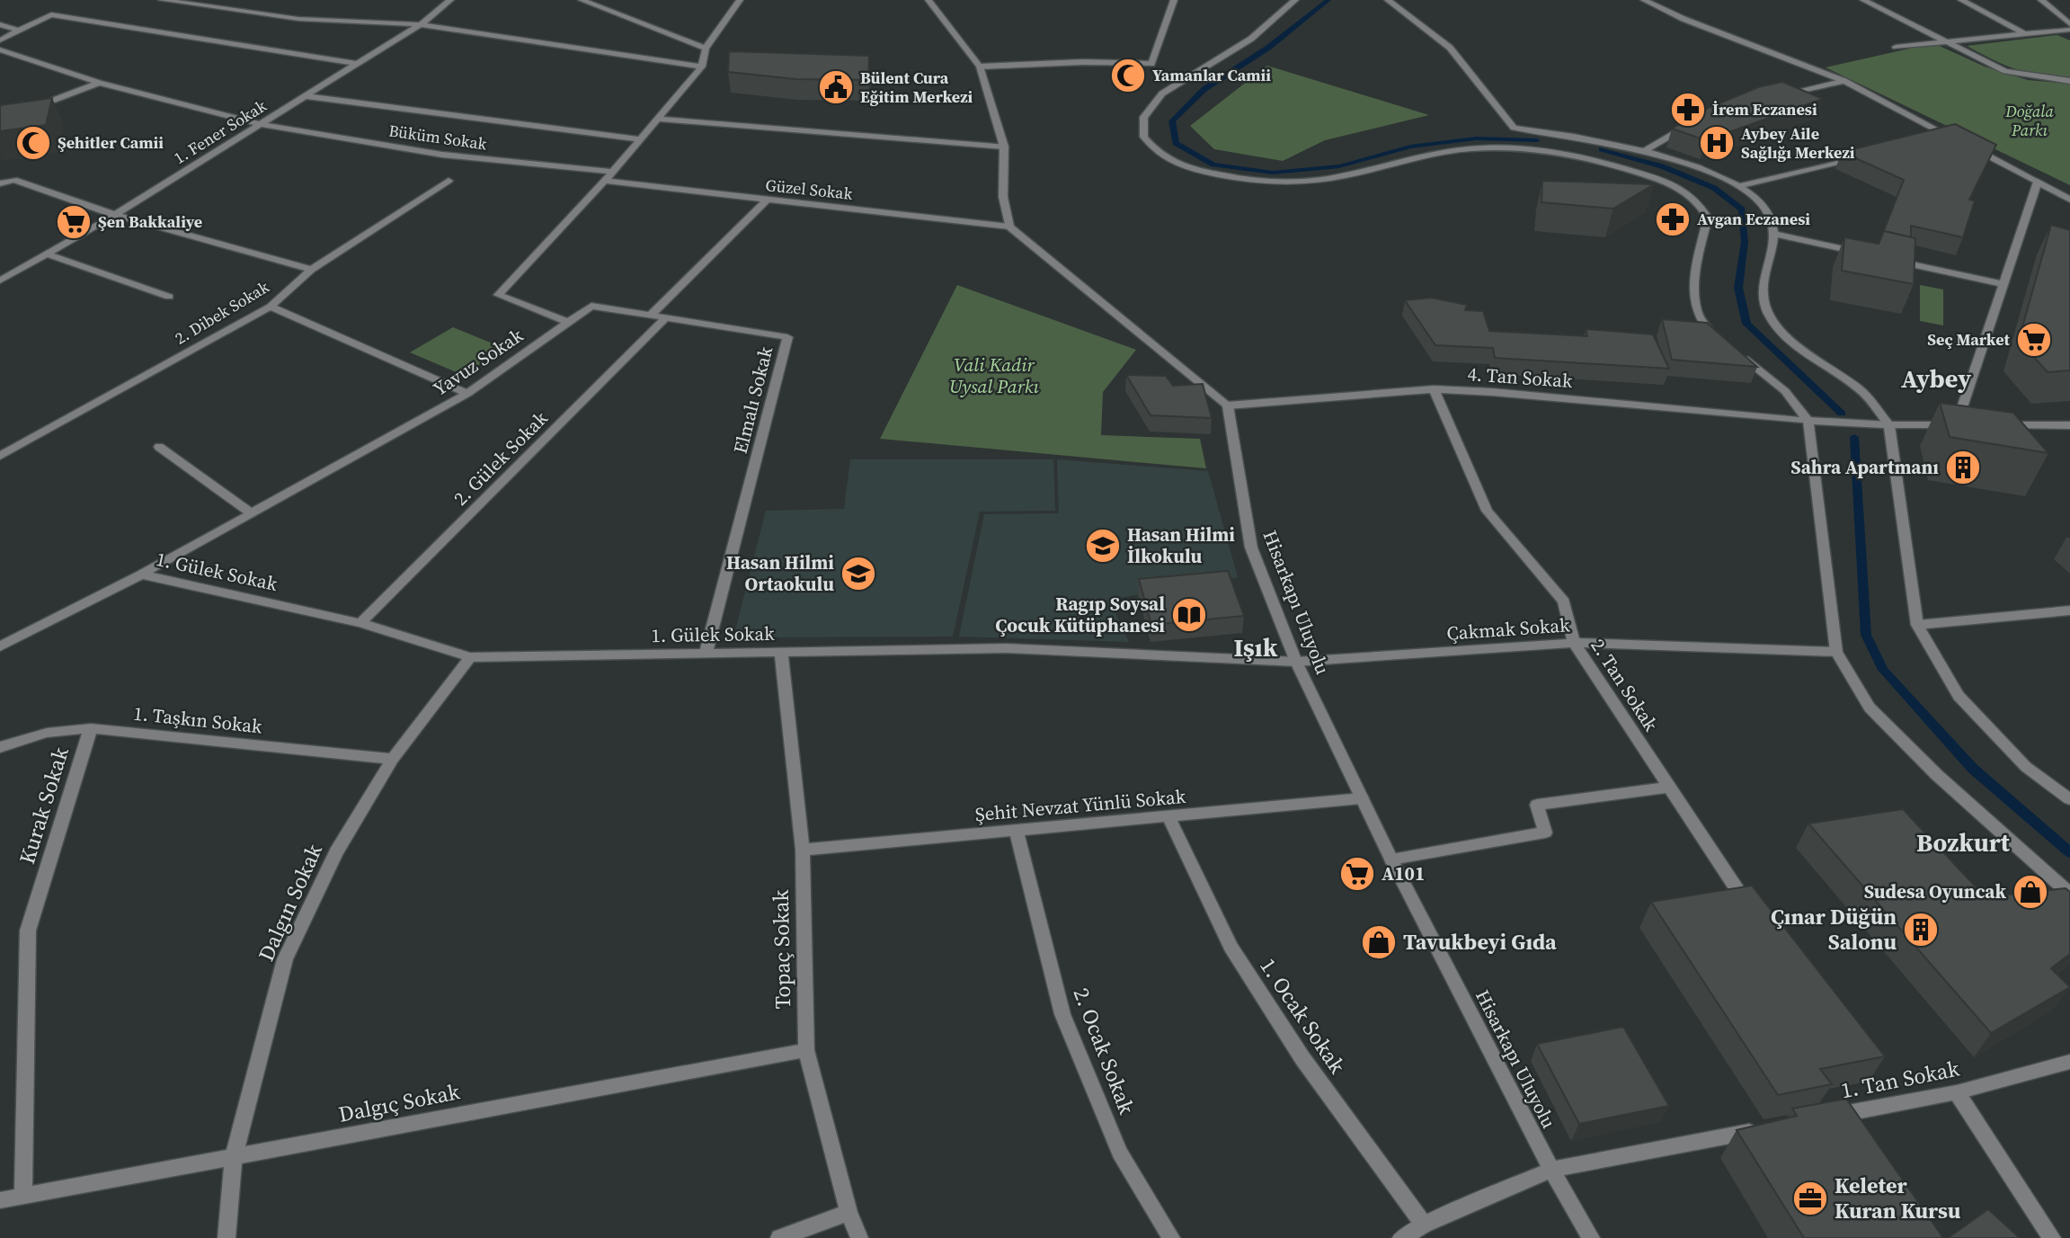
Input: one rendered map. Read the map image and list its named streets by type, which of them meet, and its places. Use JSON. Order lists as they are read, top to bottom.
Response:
{
  "streets": {
    "street": [
      "1. Fener Sokak",
      "Büküm Sokak",
      "Güzel Sokak",
      "2. Dibek Sokak",
      "Yavuz Sokak",
      "4. Tan Sokak",
      "Elmalı Sokak",
      "2. Gülek Sokak",
      "1. Gülek Sokak",
      "Hisarkapı Uluyolu",
      "Çakmak Sokak",
      "2. Tan Sokak",
      "1. Taşkın Sokak",
      "Kurak Sokak",
      "Şehit Nevzat Yünlü Sokak",
      "Dalgın Sokak",
      "Topaç Sokak",
      "1. Ocak Sokak",
      "2. Ocak Sokak",
      "1. Tan Sokak",
      "Dalgıç Sokak"
    ]
  },
  "crossings": [
    ["1. Fener Sokak", "Büküm Sokak"],
    ["Büküm Sokak", "Yavuz Sokak"],
    ["Güzel Sokak", "Yavuz Sokak"],
    ["Yavuz Sokak", "Elmalı Sokak"],
    ["Yavuz Sokak", "1. Gülek Sokak"],
    ["4. Tan Sokak", "Hisarkapı Uluyolu"],
    ["4. Tan Sokak", "2. Tan Sokak"],
    ["Elmalı Sokak", "2. Gülek Sokak"],
    ["Elmalı Sokak", "1. Gülek Sokak"],
    ["2. Gülek Sokak", "1. Gülek Sokak"],
    ["1. Gülek Sokak", "Hisarkapı Uluyolu"],
    ["1. Gülek Sokak", "Çakmak Sokak"],
    ["1. Gülek Sokak", "Dalgın Sokak"],
    ["1. Gülek Sokak", "Topaç Sokak"],
    ["Hisarkapı Uluyolu", "Çakmak Sokak"],
    ["Hisarkapı Uluyolu", "Şehit Nevzat Yünlü Sokak"],
    ["Çakmak Sokak", "2. Tan Sokak"],
    ["1. Taşkın Sokak", "Kurak Sokak"],
    ["1. Taşkın Sokak", "Dalgın Sokak"],
    ["Kurak Sokak", "Dalgıç Sokak"],
    ["Şehit Nevzat Yünlü Sokak", "Topaç Sokak"],
    ["Şehit Nevzat Yünlü Sokak", "1. Ocak Sokak"],
    ["Şehit Nevzat Yünlü Sokak", "2. Ocak Sokak"],
    ["Dalgın Sokak", "Dalgıç Sokak"],
    ["Topaç Sokak", "Dalgıç Sokak"]
  ],
  "districts": ["Aybey", "Işık", "Bozkurt"],
  "parks": ["Doğala Parkı", "Vali Kadir Uysal Parkı"],
  "places": {
    "mosque": ["Yamanlar Camii", "Şehitler Camii"],
    "public building": ["Bülent Cura Eğitim Merkezi"],
    "pharmacy": ["İrem Eczanesi", "Avgan Eczanesi"],
    "hospital": ["Aybey Aile Sağlığı Merkezi"],
    "supermarket": ["Şen Bakkaliye", "Seç Market", "A101"],
    "building": ["Sahra Apartmanı", "Çınar Düğün Salonu"],
    "school or university": ["Hasan Hilmi İlkokulu", "Hasan Hilmi Ortaokulu"],
    "library": ["Ragıp Soysal Çocuk Kütüphanesi"],
    "shop": ["Sudesa Oyuncak", "Tavukbeyi Gıda"],
    "office": ["Keleter Kuran Kursu"]
  }
}
